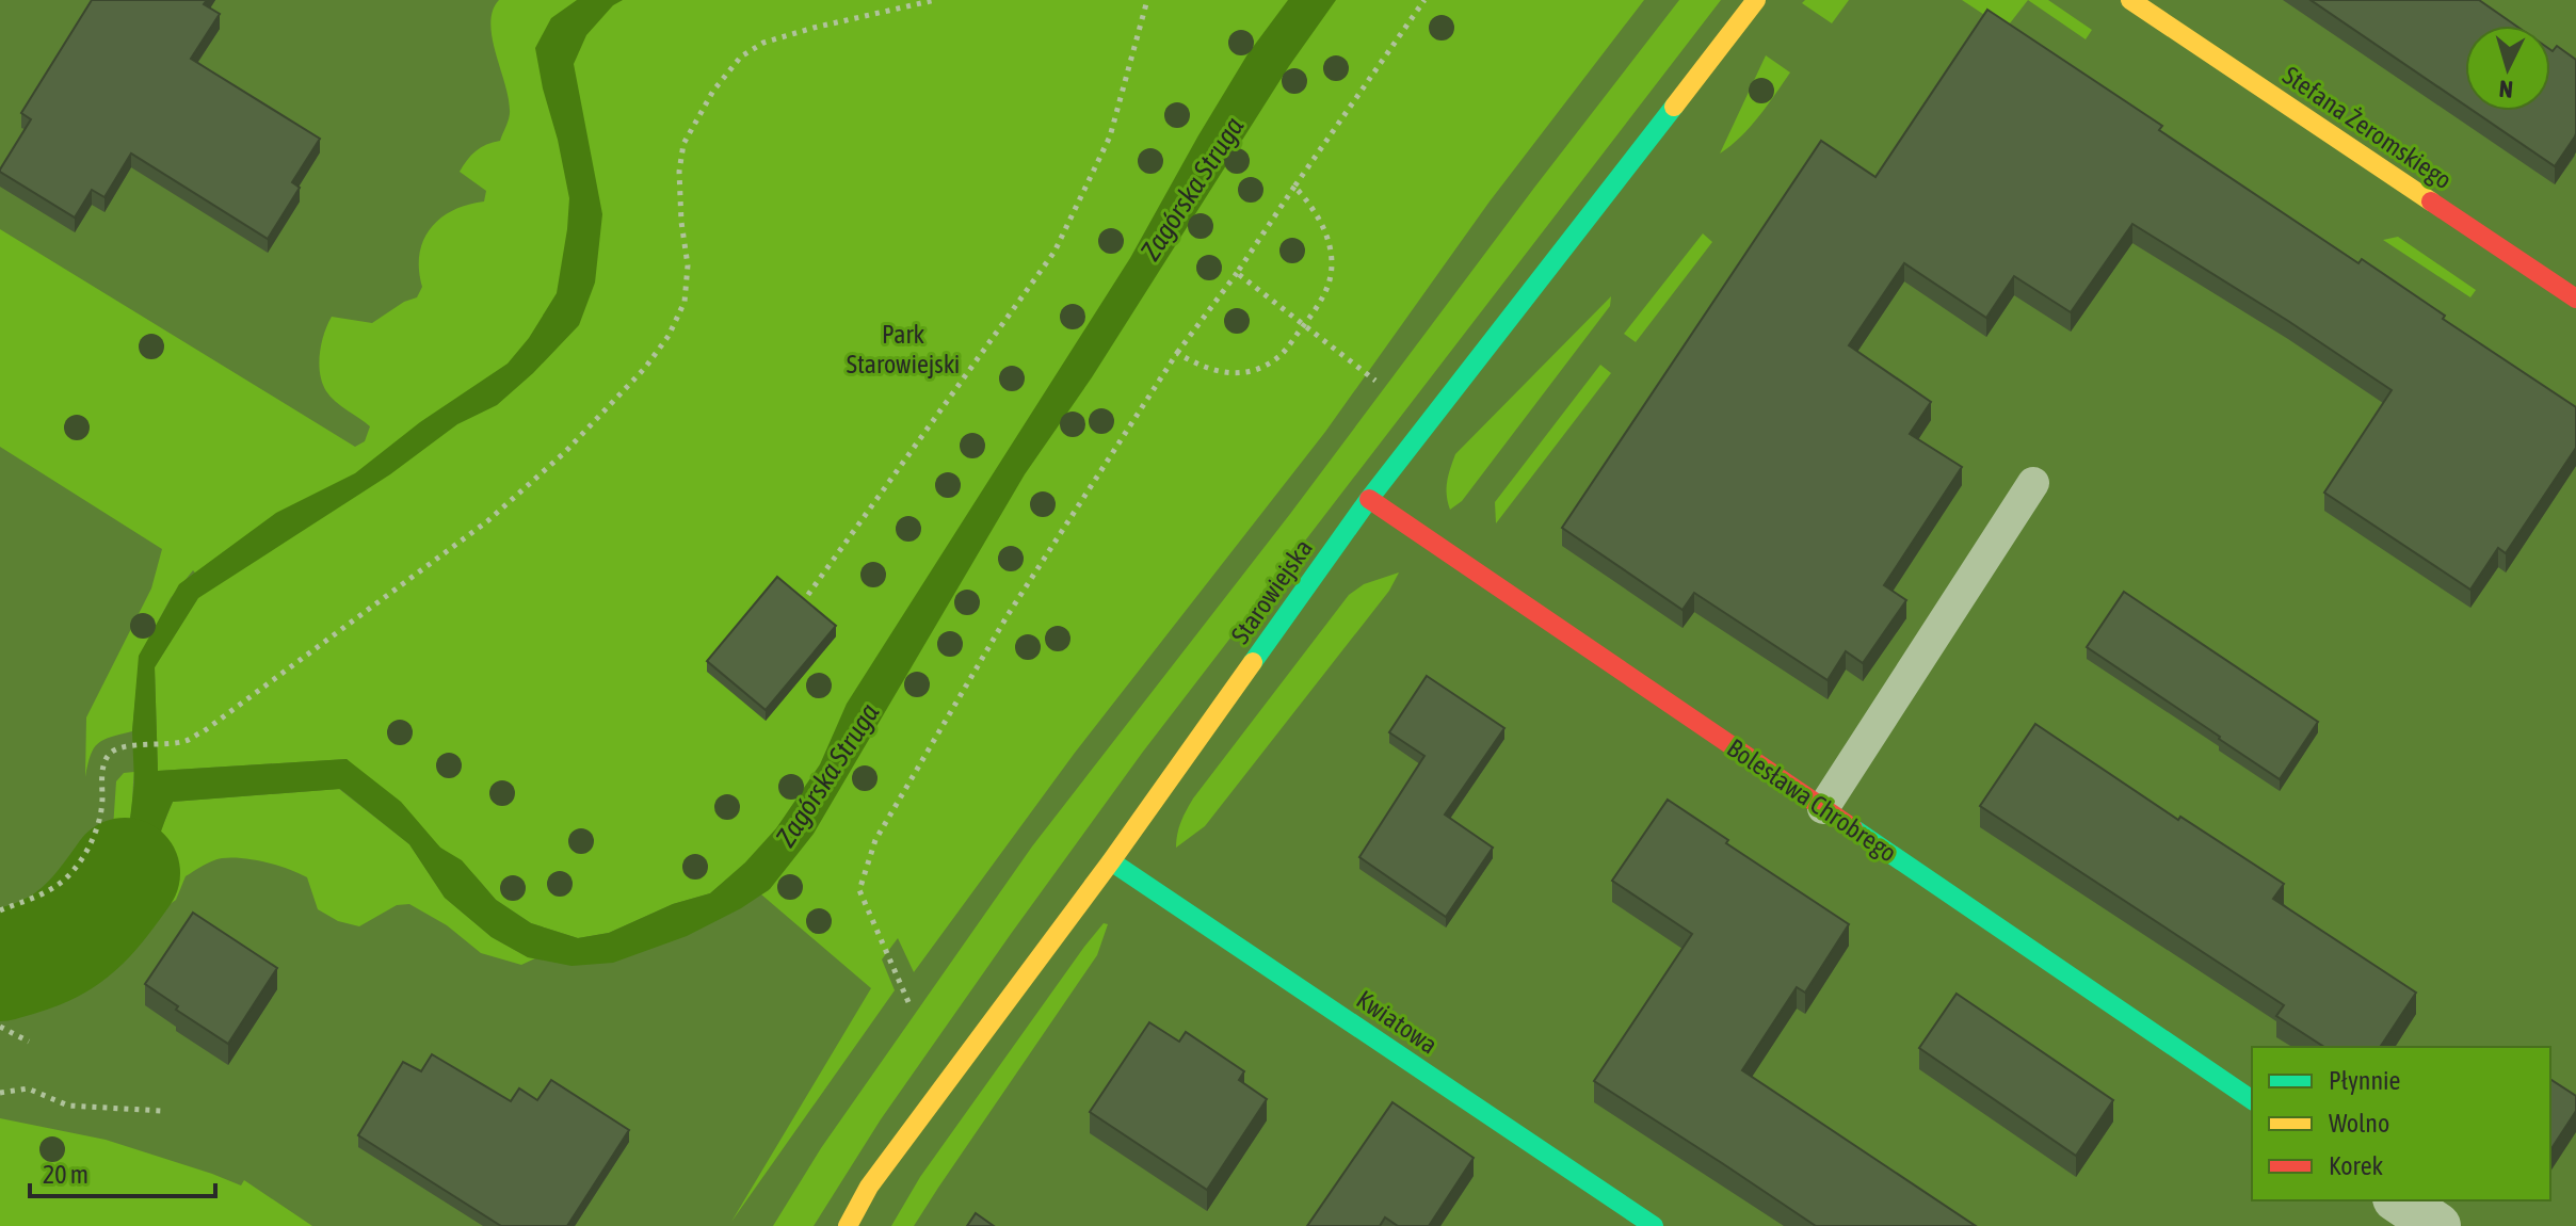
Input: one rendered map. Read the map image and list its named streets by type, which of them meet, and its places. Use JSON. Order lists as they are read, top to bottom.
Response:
{
  "streets": {
    "street": [
      "Stefana Żeromskiego",
      "Starowiejska",
      "Bolesława Chrobrego",
      "Kwiatowa"
    ]
  },
  "crossings": [
    ["Starowiejska", "Bolesława Chrobrego"],
    ["Starowiejska", "Kwiatowa"]
  ],
  "water": ["Zagórska Struga"],
  "parks": ["Park Starowiejski"],
  "legend": ["Płynnie", "Wolno", "Korek"],
  "scale_bar": "20 m",
  "north": "bottom"
}
